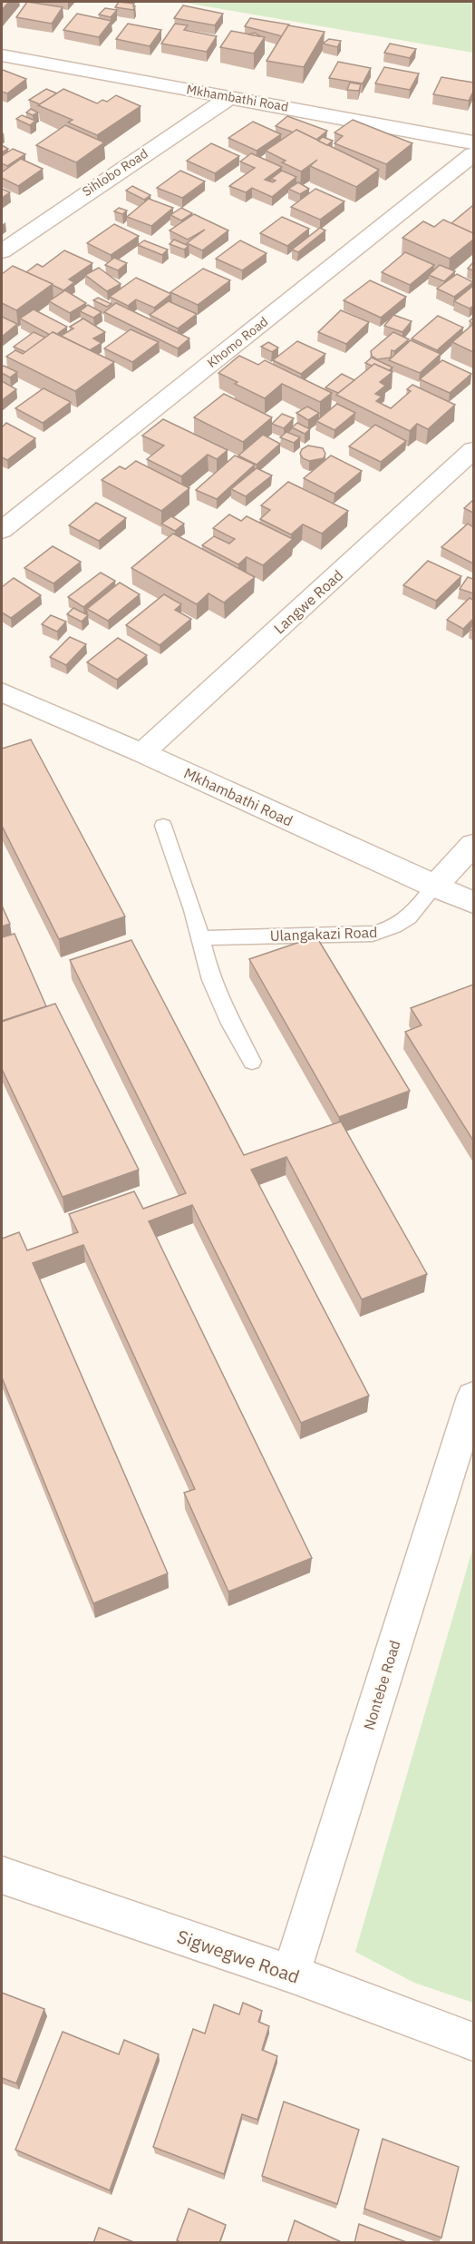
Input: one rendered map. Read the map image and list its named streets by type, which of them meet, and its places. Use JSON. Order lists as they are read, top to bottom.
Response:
{
  "streets": {
    "street": [
      "Mkhambathi Road",
      "Sihlobo Road",
      "Khomo Road",
      "Langwe Road",
      "Ulangakazi Road",
      "Nontebe Road",
      "Sigwegwe Road"
    ]
  },
  "crossings": [
    ["Mkhambathi Road", "Sihlobo Road"],
    ["Mkhambathi Road", "Langwe Road"],
    ["Mkhambathi Road", "Ulangakazi Road"],
    ["Nontebe Road", "Sigwegwe Road"]
  ]
}
